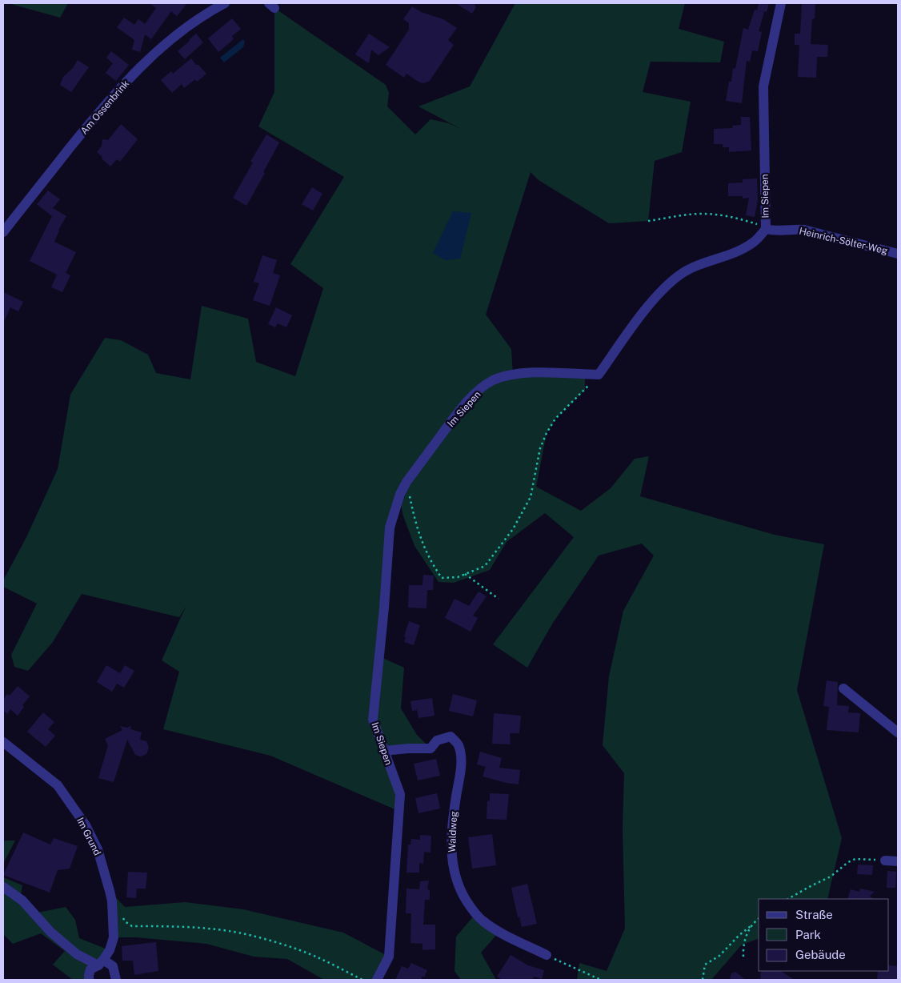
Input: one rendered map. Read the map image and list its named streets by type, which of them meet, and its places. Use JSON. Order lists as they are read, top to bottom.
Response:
{
  "streets": {
    "street": [
      "Am Ossenbrink",
      "Im Siepen",
      "Heinrich-Sölter-Weg",
      "Waldweg",
      "Im Grund"
    ]
  },
  "crossings": [
    ["Im Siepen", "Heinrich-Sölter-Weg"],
    ["Im Siepen", "Waldweg"]
  ],
  "legend": ["Straße", "Park", "Gebäude"]
}
